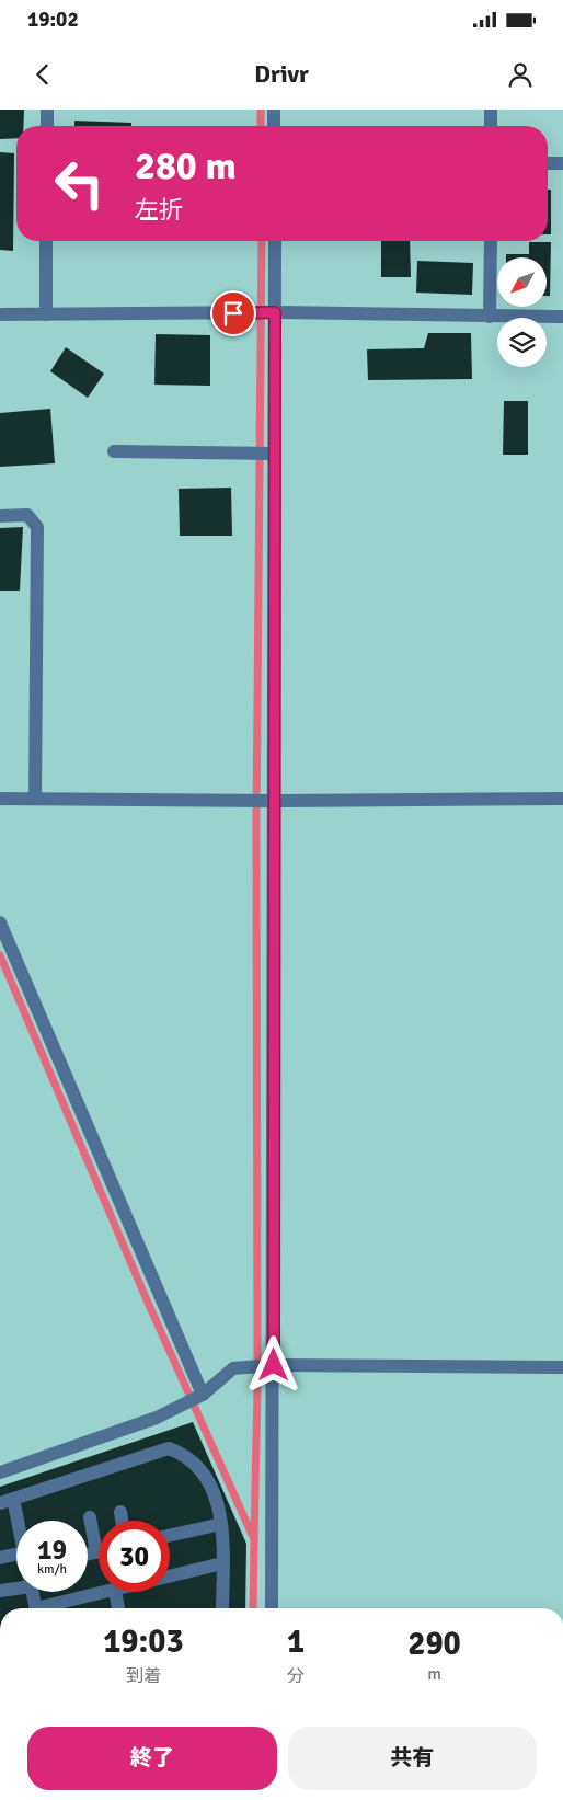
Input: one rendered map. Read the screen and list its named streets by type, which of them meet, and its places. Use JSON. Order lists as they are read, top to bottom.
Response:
{
  "north": "bottom left",
  "page": {
    "status": "19:02",
    "header": "Drivr",
    "turn": ["280 m", "左折"],
    "speed": "19 km/h",
    "limit": "30",
    "eta": [
      "19:03",
      "到着",
      "1",
      "分",
      "290",
      "m"
    ],
    "buttons": ["終了", "共有"]
  }
}
